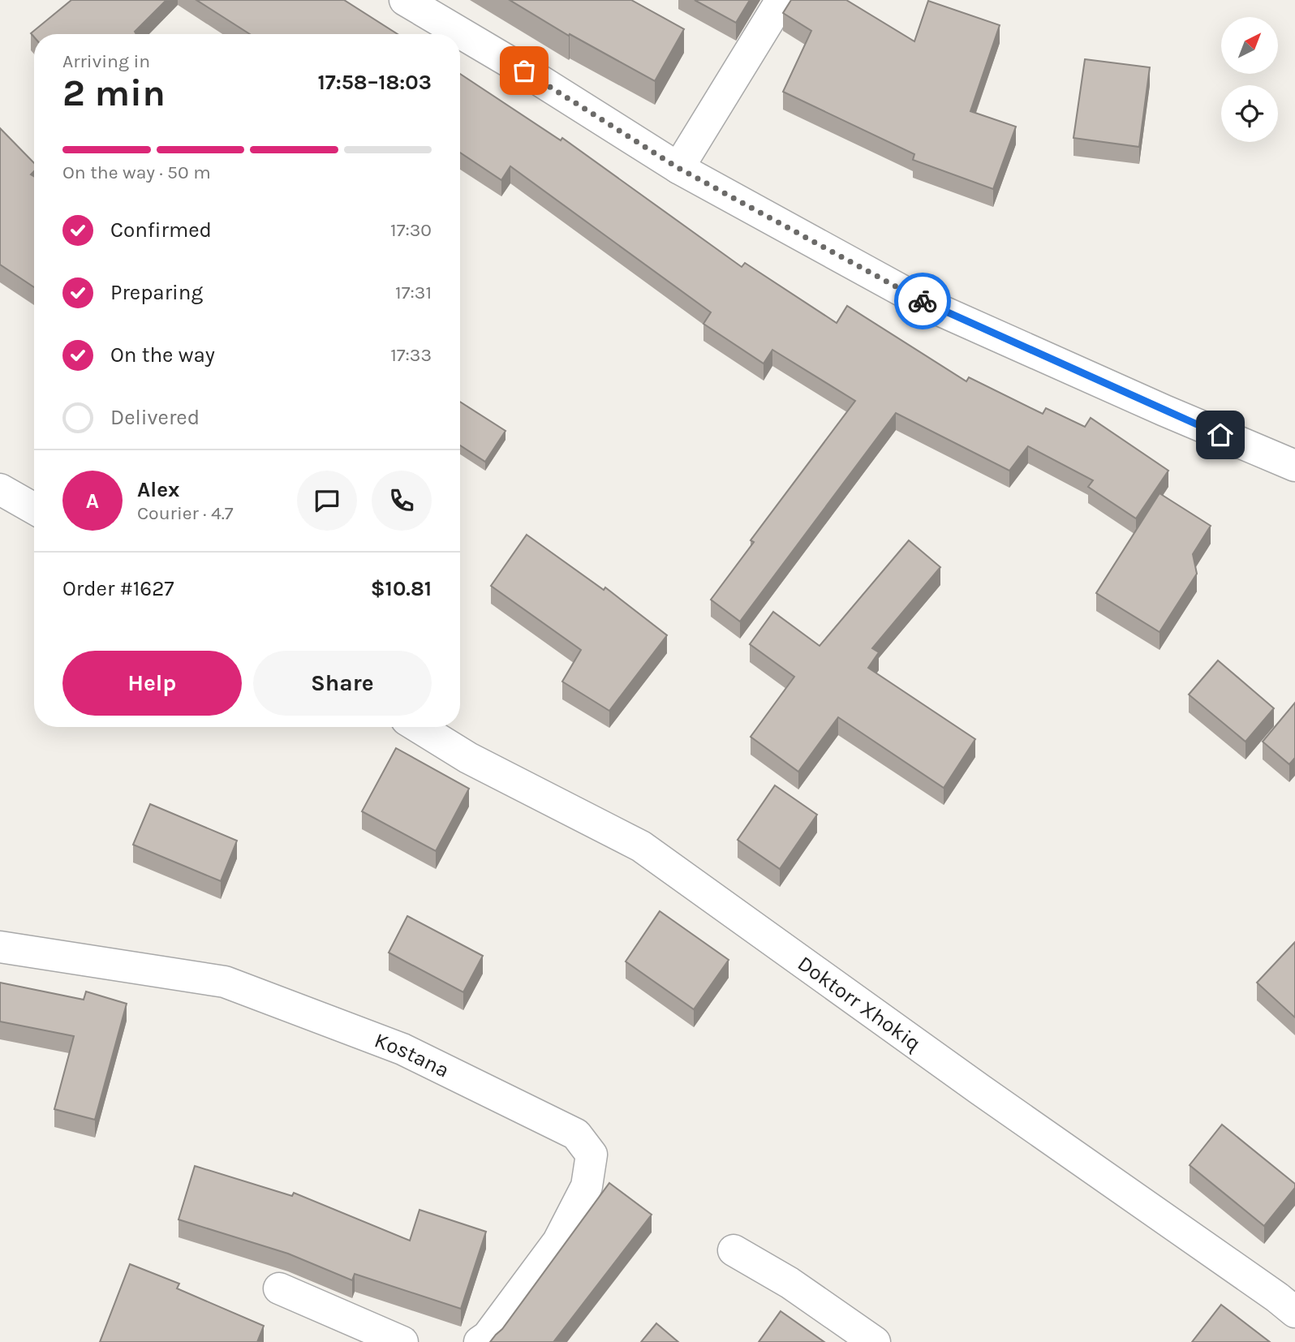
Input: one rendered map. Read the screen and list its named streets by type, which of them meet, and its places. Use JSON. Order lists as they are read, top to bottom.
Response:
{
  "streets": {
    "street": ["Doktorr Xhokiq", "Kostana"]
  },
  "north": "top right",
  "page": {
    "heading": ["2 min", "Arriving in", "17:58–18:03"],
    "panel": [
      "Alex",
      "Courier · 4.7",
      "Order #1627",
      "$10.81"
    ],
    "bar": "On the way · 50 m",
    "list": [
      ["Confirmed", "17:30"],
      ["Preparing", "17:31"],
      ["On the way", "17:33"],
      "Delivered"
    ],
    "round": "A",
    "buttons": ["Help", "Share"]
  }
}
